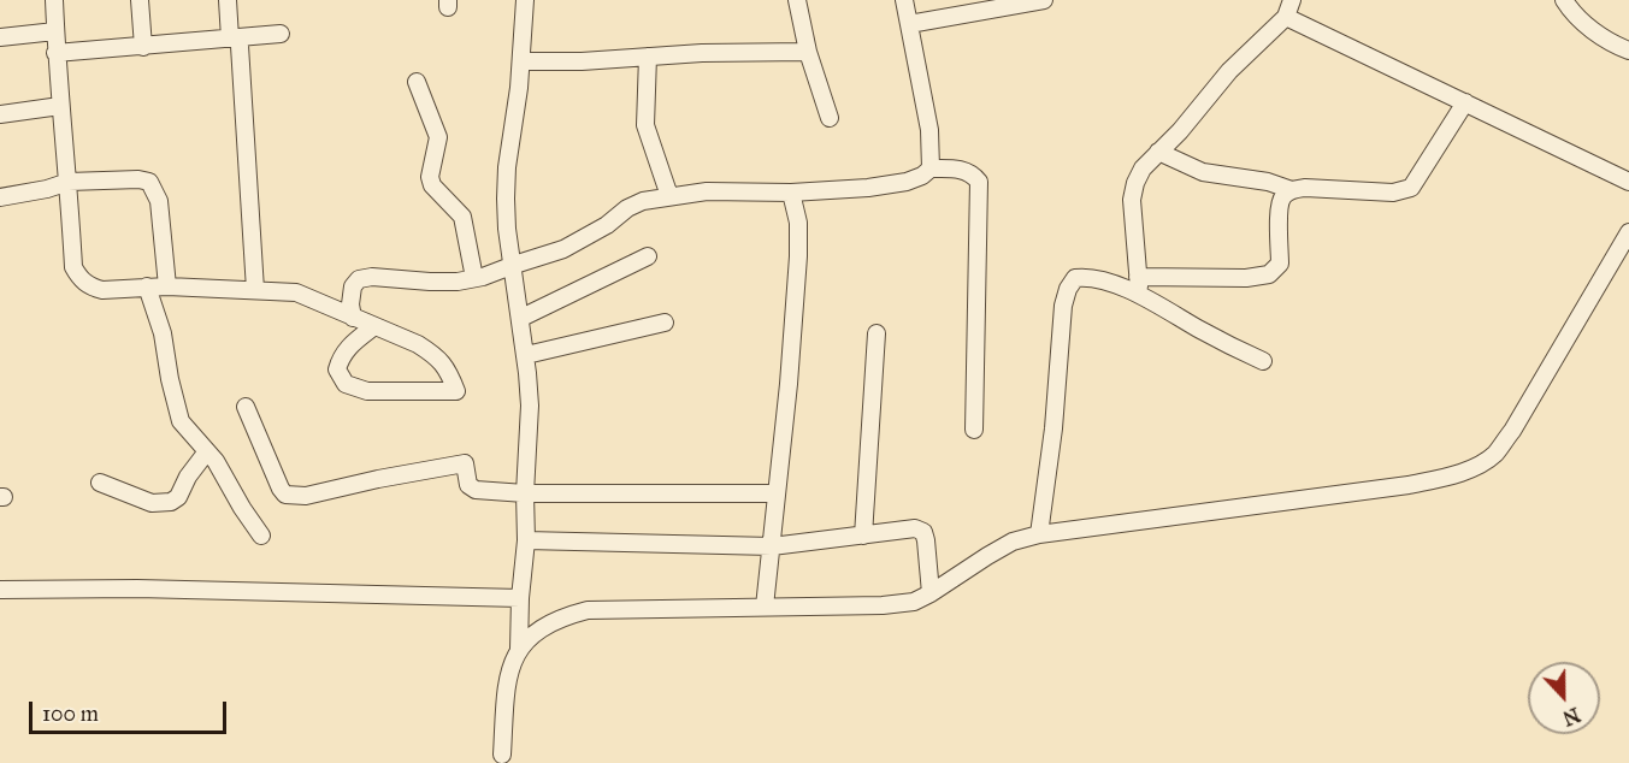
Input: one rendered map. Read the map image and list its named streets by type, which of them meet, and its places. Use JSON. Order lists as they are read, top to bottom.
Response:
{
  "scale_bar": "100 m",
  "north": "bottom"
}
